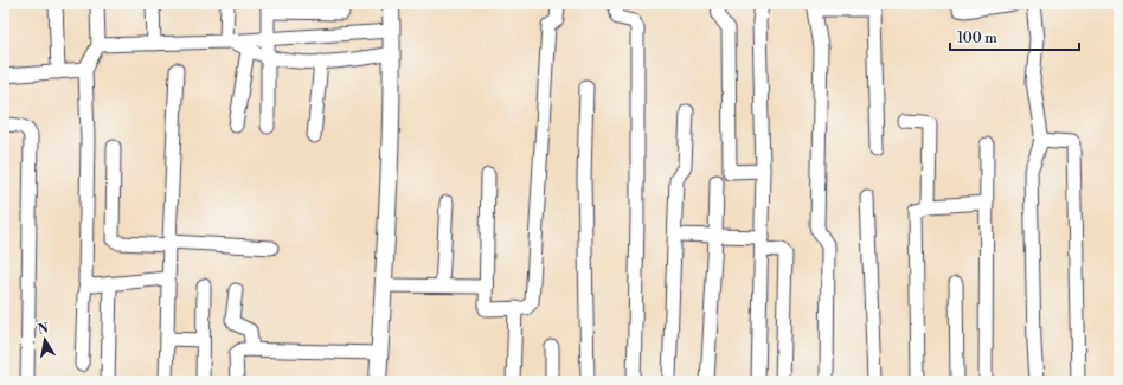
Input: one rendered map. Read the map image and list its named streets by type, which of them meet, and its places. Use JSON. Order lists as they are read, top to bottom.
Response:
{
  "scale_bar": "100 m",
  "north": "top"
}
